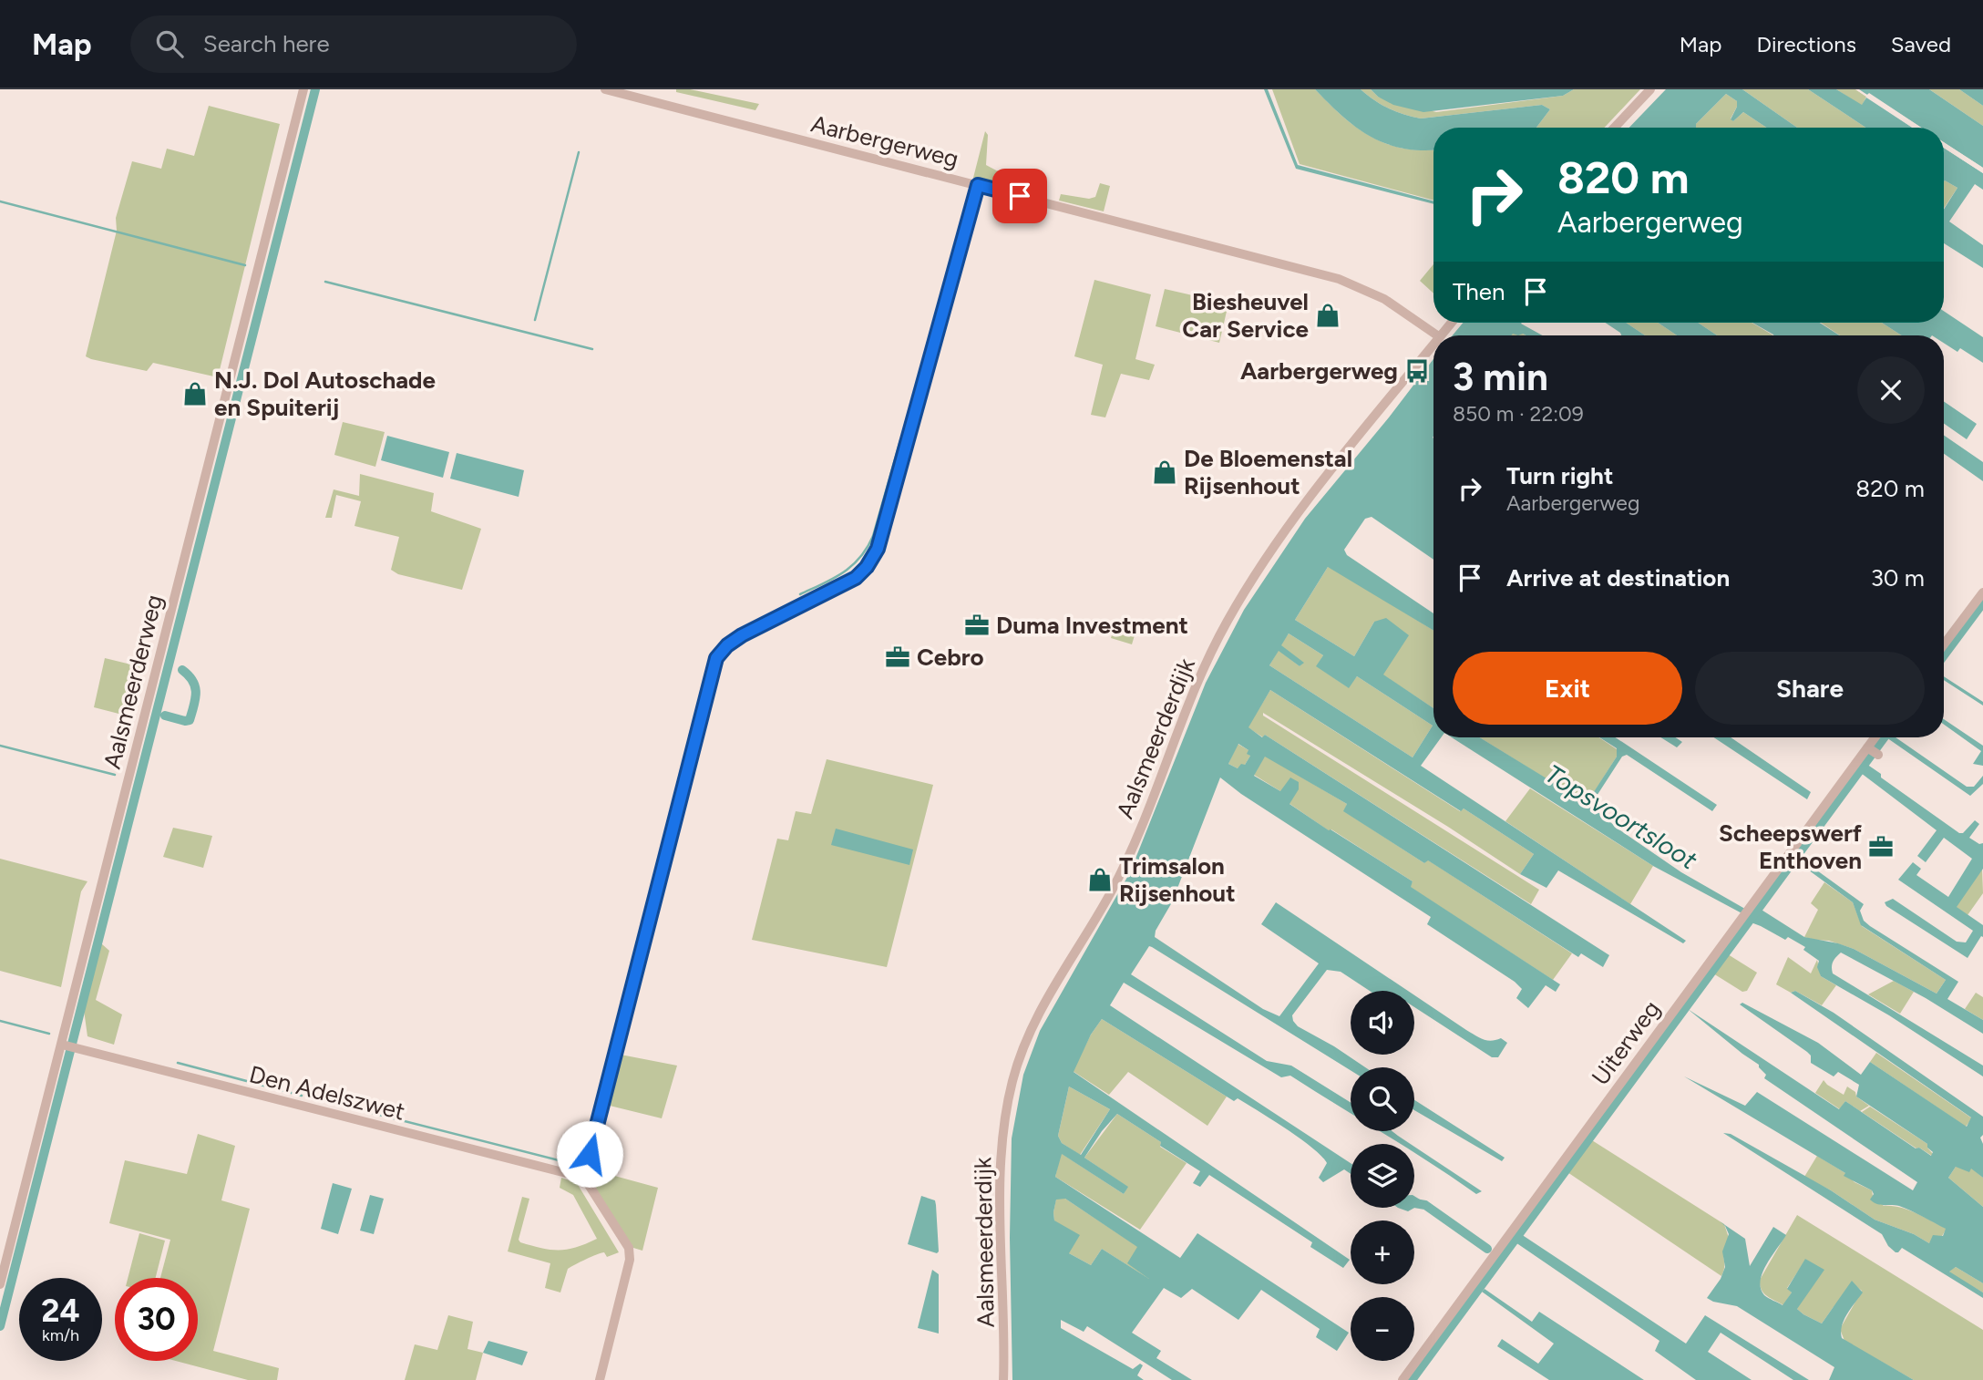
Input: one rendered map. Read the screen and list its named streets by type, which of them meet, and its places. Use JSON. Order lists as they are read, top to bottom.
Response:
{
  "streets": {
    "street": [
      "Aarbergerweg",
      "Aalsmeerderweg",
      "Aalsmeerderdijk",
      "Uiterweg",
      "Den Adelszwet"
    ]
  },
  "crossings": [
    ["Aalsmeerderweg", "Den Adelszwet"]
  ],
  "water": ["Topsvoortsloot"],
  "places": {
    "shop": [
      "Biesheuvel Car Service",
      "N.J. Dol Autoschade en Spuiterij",
      "De Bloemenstal Rijsenhout",
      "Trimsalon Rijsenhout"
    ],
    "bus stop": ["Aarbergerweg"],
    "office": ["Duma Investment", "Cebro", "Scheepswerf Enthoven"]
  },
  "page": {
    "header": "Map",
    "search": "Search here",
    "nav": ["Map", "Directions", "Saved"],
    "turn": ["820 m", "Aarbergerweg"],
    "then": "Then",
    "heading": ["3 min", "850 m · 22:09"],
    "list": [
      {
        "name": "Turn right",
        "note": "Aarbergerweg",
        "value": "820 m"
      },
      {
        "name": "Arrive at destination",
        "value": "30 m"
      }
    ],
    "buttons": ["Exit", "Share"],
    "map_buttons": ["+", "−"],
    "speed": "24 km/h",
    "limit": "30"
  }
}
